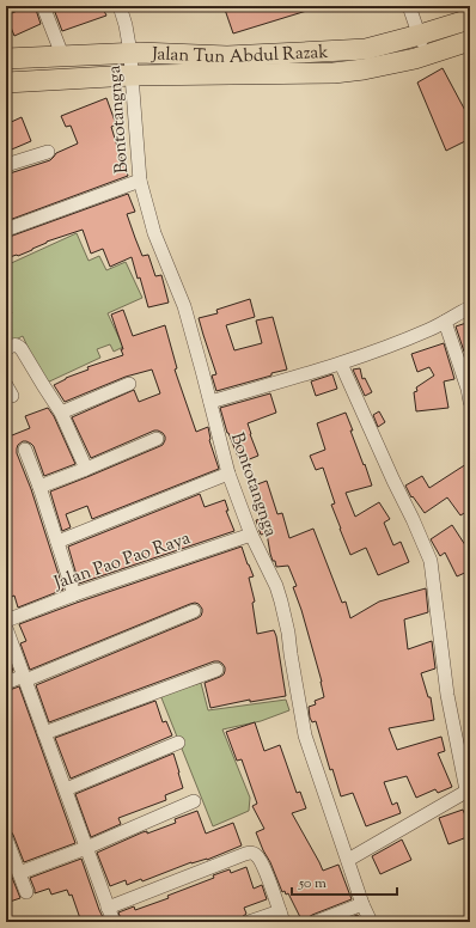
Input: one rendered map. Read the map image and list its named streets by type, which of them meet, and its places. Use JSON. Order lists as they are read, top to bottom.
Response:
{
  "streets": {
    "main road": ["Jalan Tun Abdul Razak"],
    "street": ["Bontotangnga", "Jalan Pao Pao Raya"]
  },
  "crossings": [
    ["Jalan Tun Abdul Razak", "Bontotangnga"],
    ["Bontotangnga", "Jalan Pao Pao Raya"]
  ],
  "scale_bar": "50 m"
}
